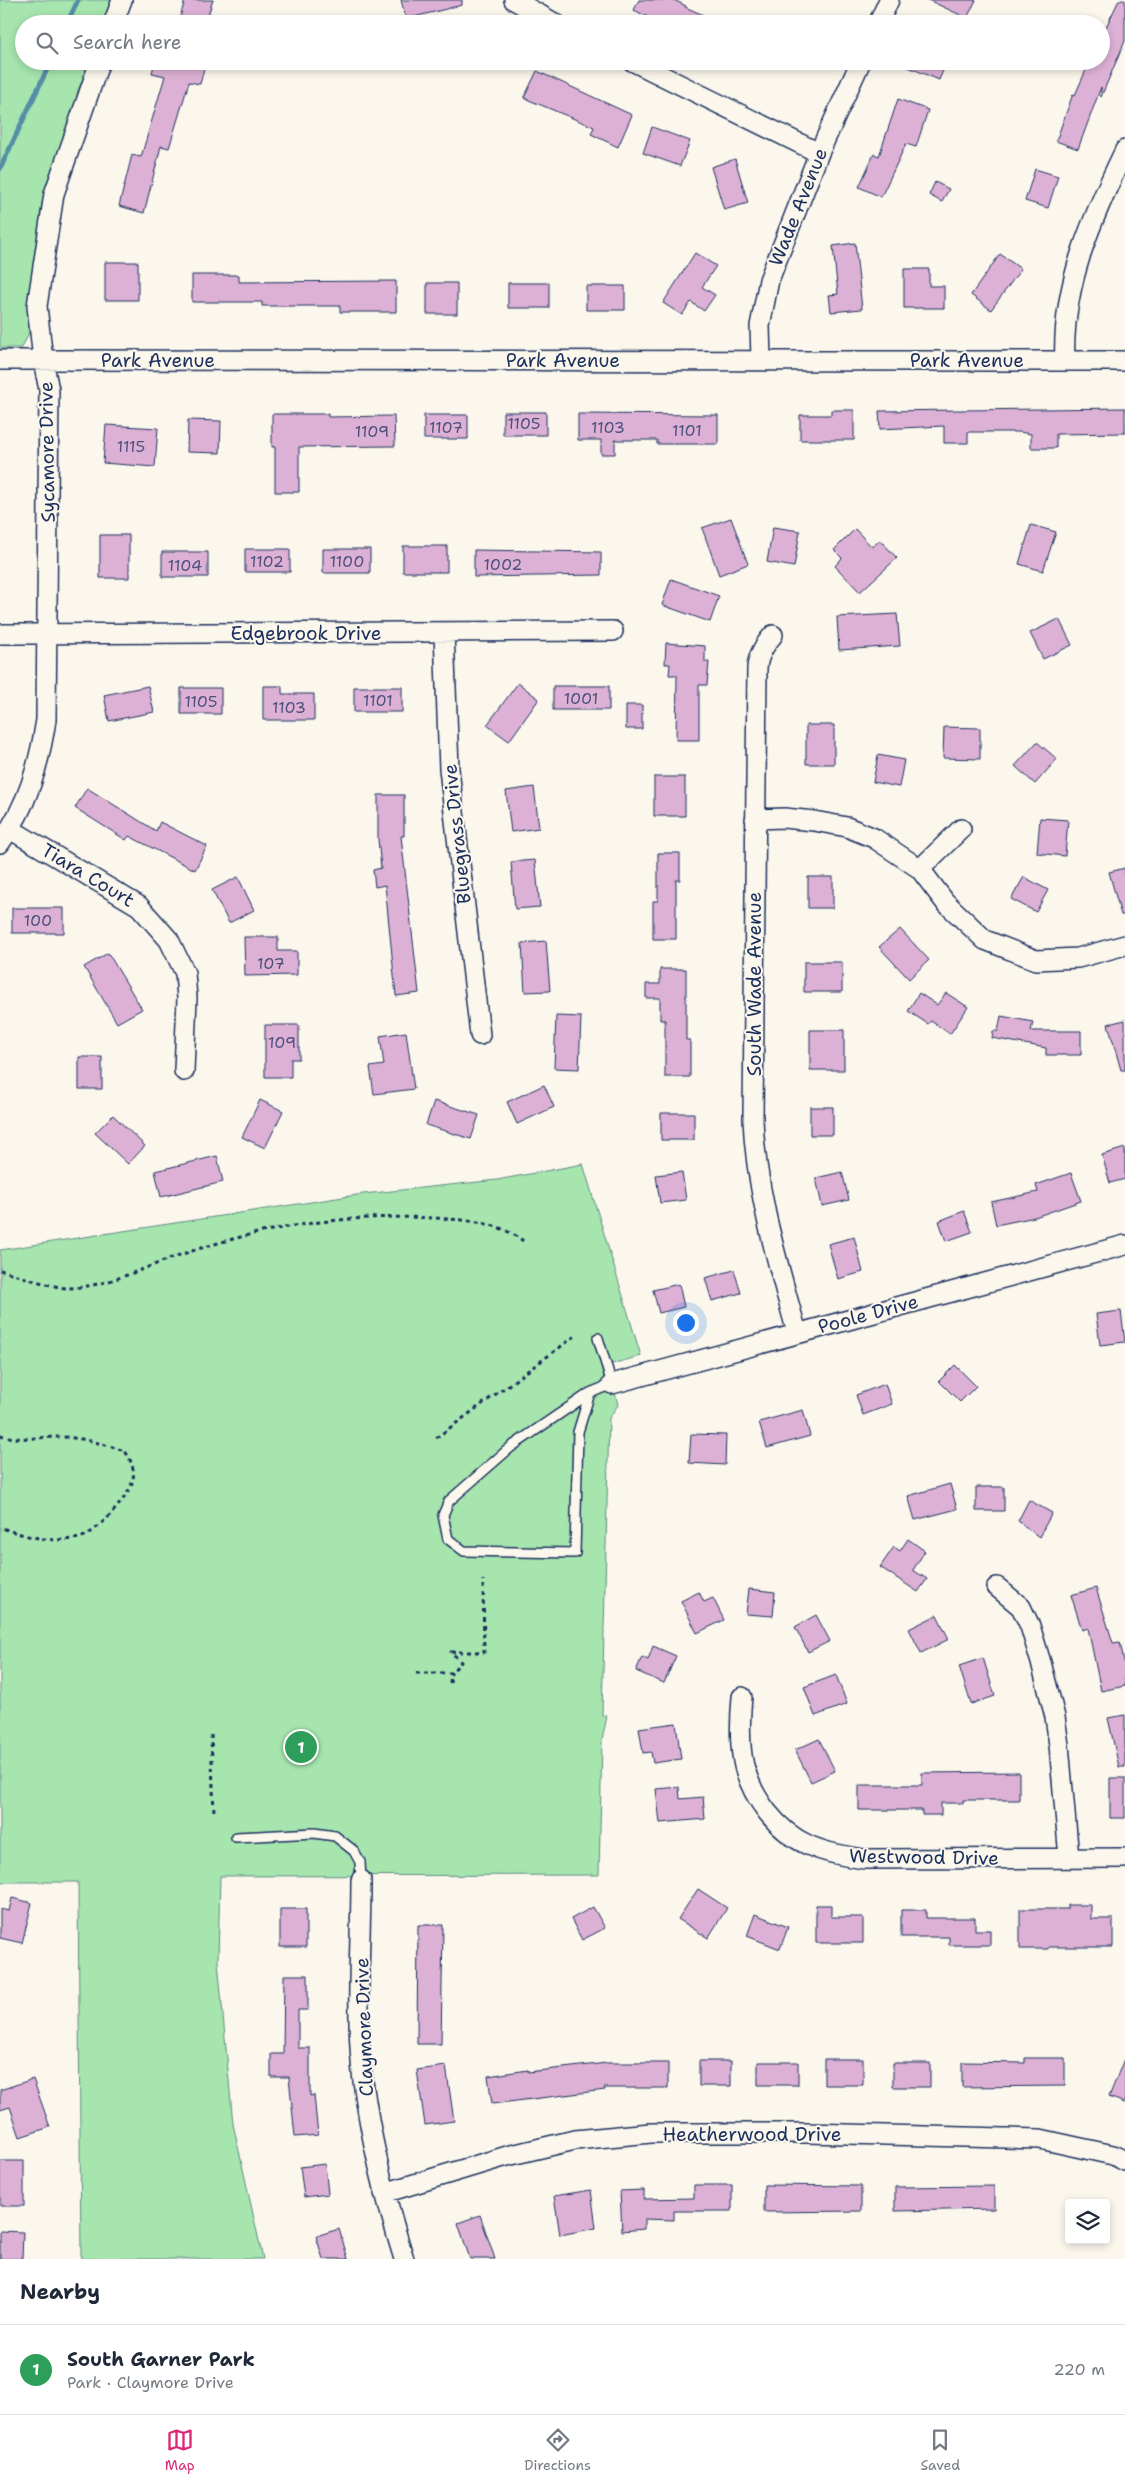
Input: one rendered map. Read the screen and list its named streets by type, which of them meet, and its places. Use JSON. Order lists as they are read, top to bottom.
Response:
{
  "streets": {
    "street": [
      "Wade Avenue",
      "Park Avenue",
      "Sycamore Drive",
      "Edgebrook Drive",
      "Bluegrass Drive",
      "Tiara Court",
      "South Wade Avenue",
      "Poole Drive",
      "Westwood Drive",
      "Claymore Drive",
      "Heatherwood Drive"
    ]
  },
  "crossings": [
    ["Wade Avenue", "Park Avenue"],
    ["Park Avenue", "Sycamore Drive"],
    ["Sycamore Drive", "Edgebrook Drive"],
    ["Sycamore Drive", "Tiara Court"],
    ["Edgebrook Drive", "Bluegrass Drive"],
    ["South Wade Avenue", "Poole Drive"],
    ["Claymore Drive", "Heatherwood Drive"]
  ],
  "house_numbers": [
    "1105",
    "1107",
    "1103",
    "1101",
    "1109",
    "1115",
    "1102",
    "1100",
    "1002",
    "1104",
    "1001",
    "1101",
    "1105",
    "1103",
    "100",
    "107",
    "109"
  ],
  "page": {
    "search": "Search here",
    "pins": "1",
    "heading": "Nearby",
    "list": [
      {
        "mark": "1",
        "name": "South Garner Park",
        "note": "Park · Claymore Drive",
        "value": "220 m"
      }
    ],
    "nav": ["Map", "Directions", "Saved"]
  }
}
